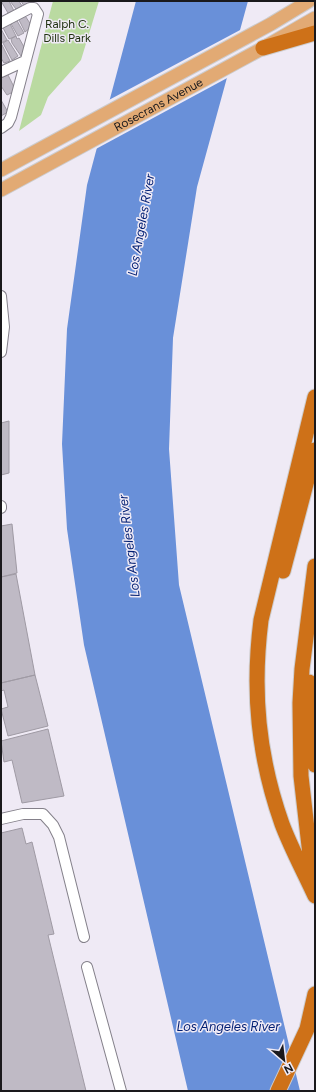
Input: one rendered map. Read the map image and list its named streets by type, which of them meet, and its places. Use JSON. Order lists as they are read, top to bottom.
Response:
{
  "streets": {
    "main road": ["Rosecrans Avenue"]
  },
  "water": ["Los Angeles River"],
  "parks": ["Ralph C. Dills Park"],
  "north": "bottom right"
}
